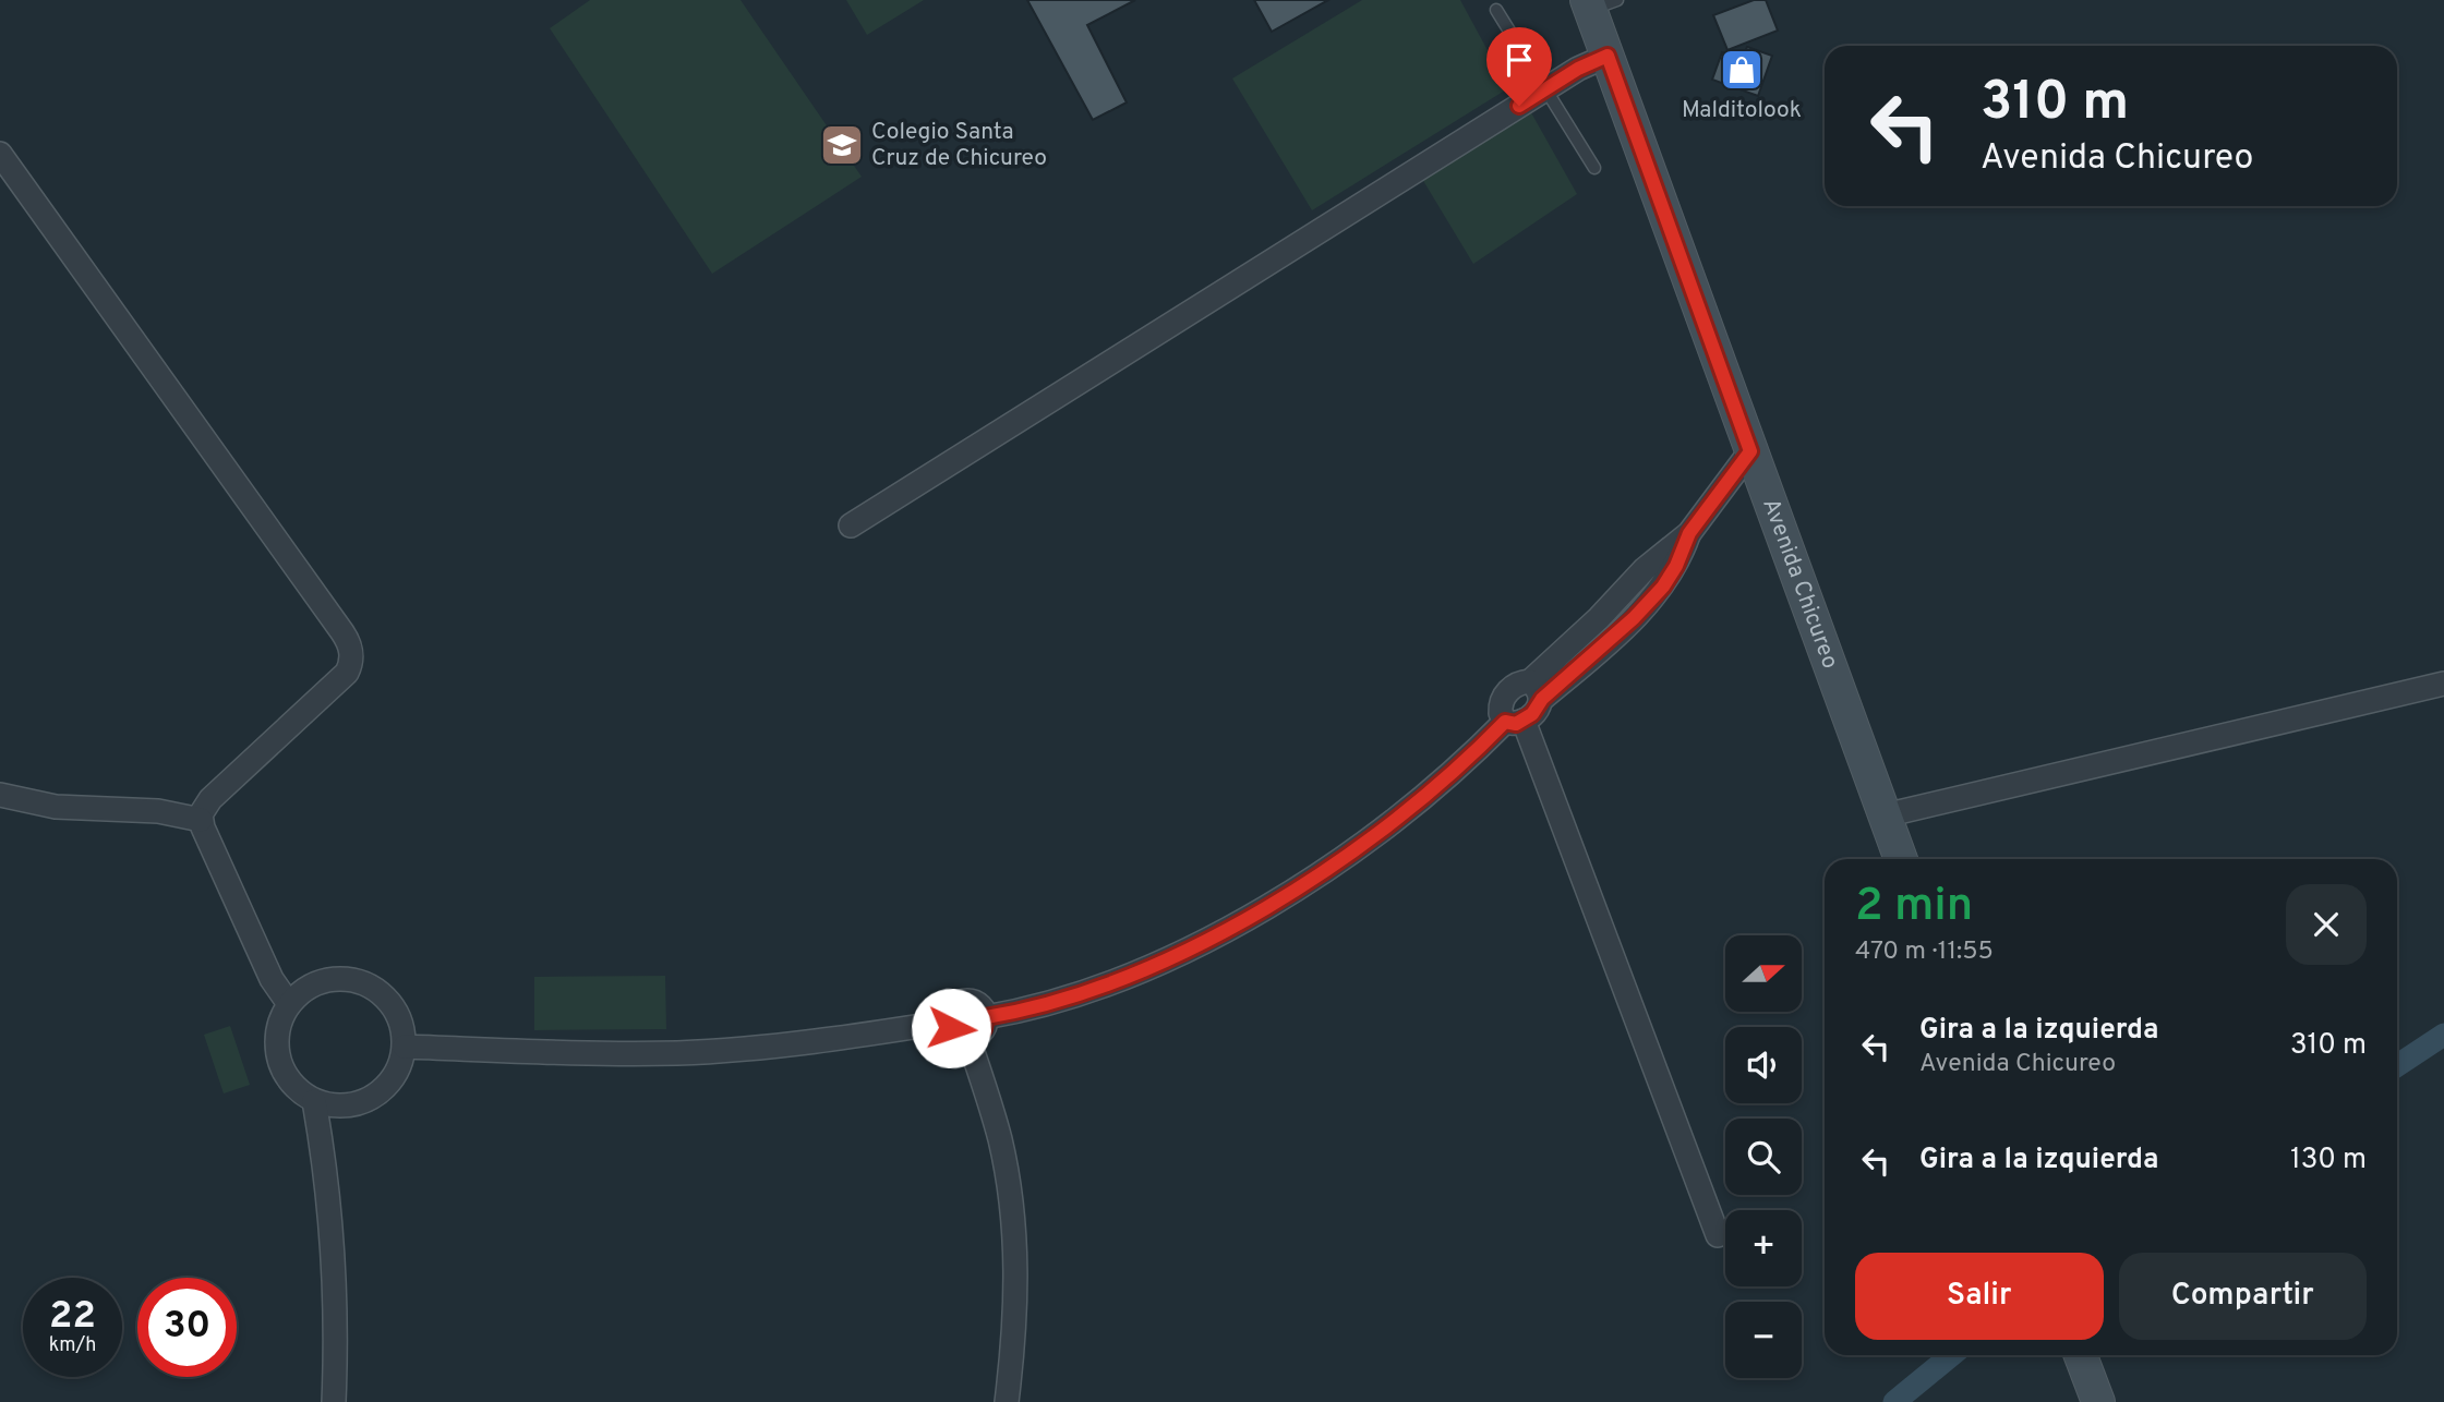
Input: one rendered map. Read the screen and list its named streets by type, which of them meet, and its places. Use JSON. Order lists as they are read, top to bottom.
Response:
{
  "streets": {
    "main road": ["Avenida Chicureo"]
  },
  "places": {
    "shop": ["Malditolook"],
    "school or university": ["Colegio Santa Cruz de Chicureo"]
  },
  "north": "right",
  "page": {
    "turn": ["310 m", "Avenida Chicureo"],
    "heading": ["2 min", "470 m · 11:55"],
    "map_buttons": ["+", "−"],
    "list": [
      {
        "name": "Gira a la izquierda",
        "note": "Avenida Chicureo",
        "value": "310 m"
      },
      {
        "name": "Gira a la izquierda",
        "value": "130 m"
      }
    ],
    "buttons": ["Salir", "Compartir"],
    "speed": "22 km/h",
    "limit": "30"
  }
}
